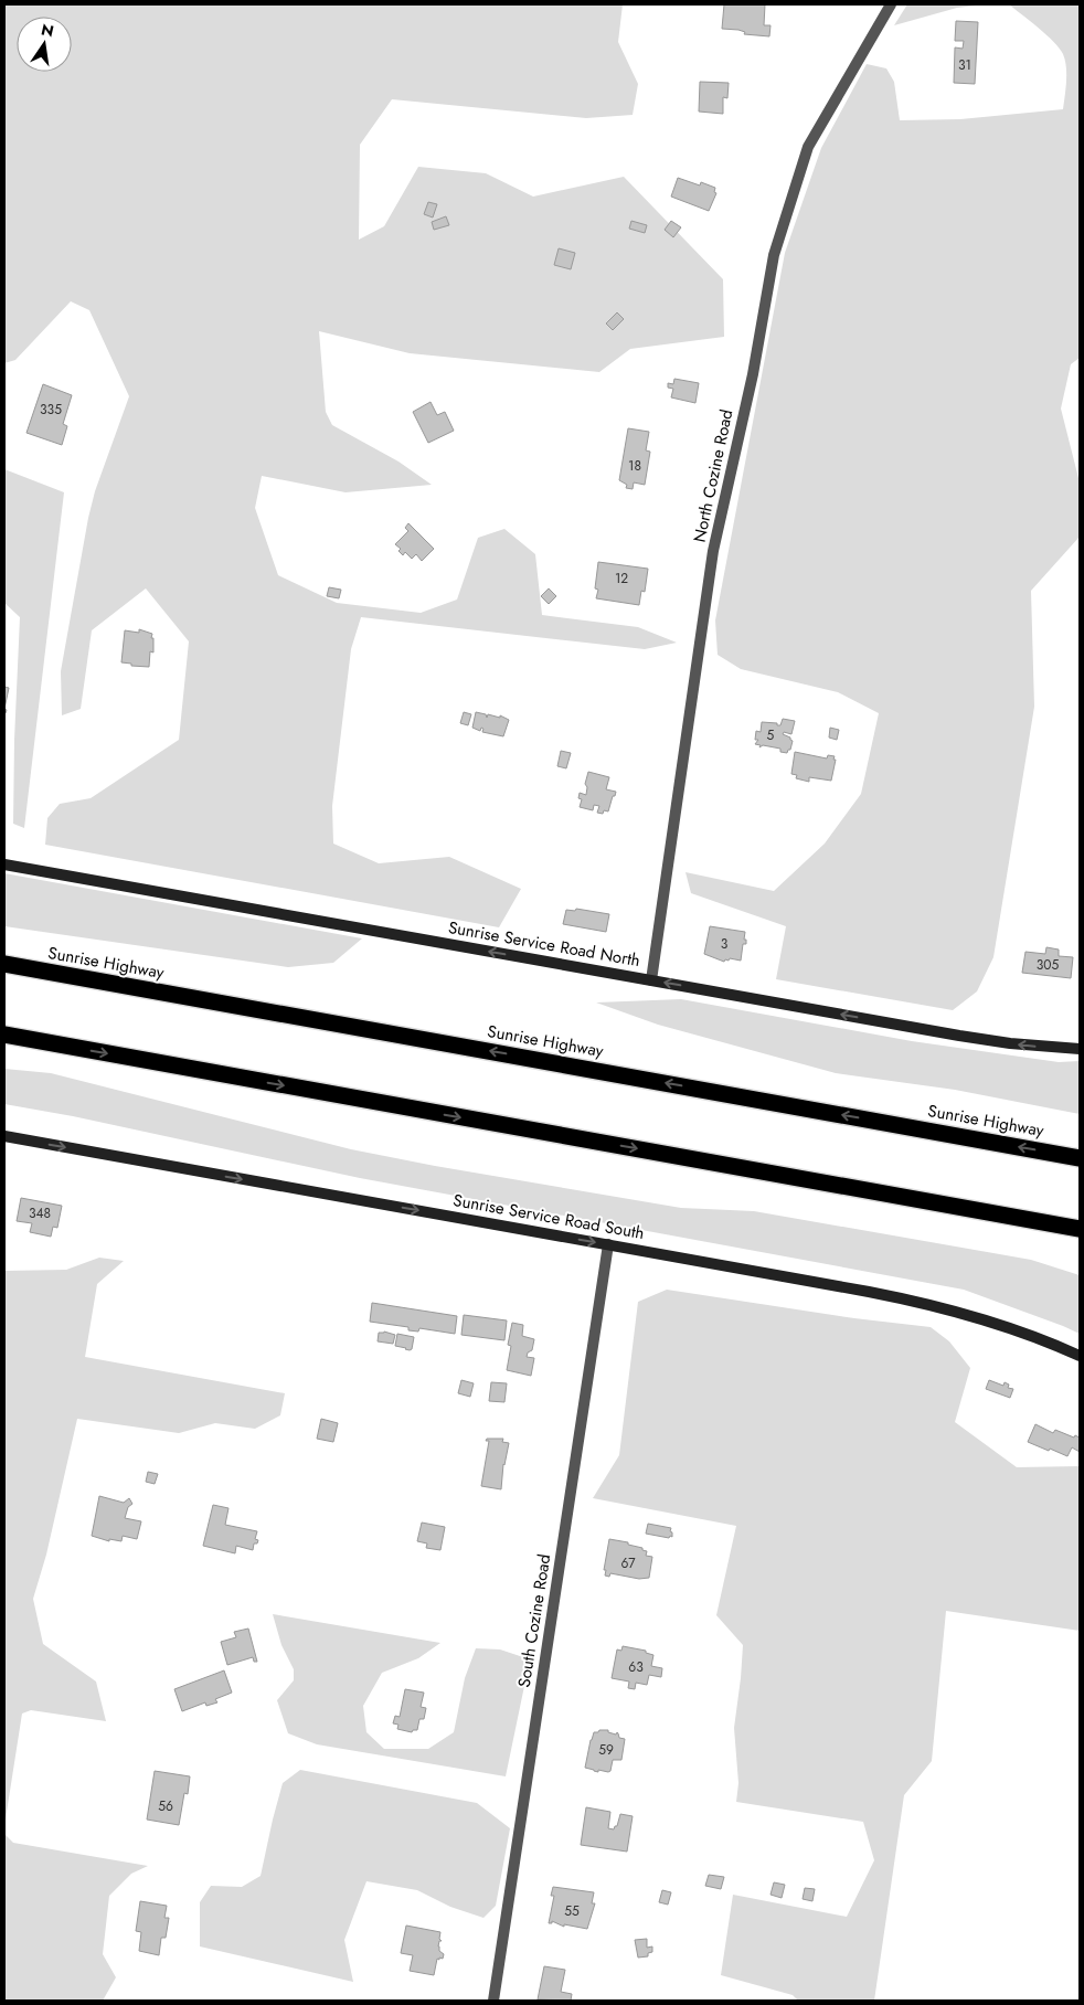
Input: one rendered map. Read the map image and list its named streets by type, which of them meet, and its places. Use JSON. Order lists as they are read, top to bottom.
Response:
{
  "streets": {
    "highway": ["Sunrise Highway"],
    "street": [
      "North Cozine Road",
      "Sunrise Service Road North",
      "Sunrise Service Road South",
      "South Cozine Road"
    ]
  },
  "crossings": [
    ["North Cozine Road", "Sunrise Service Road North"],
    ["Sunrise Service Road South", "South Cozine Road"]
  ],
  "one_way": ["Sunrise Service Road North", "Sunrise Service Road South"],
  "house_numbers": [
    "31",
    "335",
    "18",
    "12",
    "5",
    "3",
    "305",
    "348",
    "67",
    "63",
    "59",
    "56",
    "55"
  ],
  "north": "top"
}
